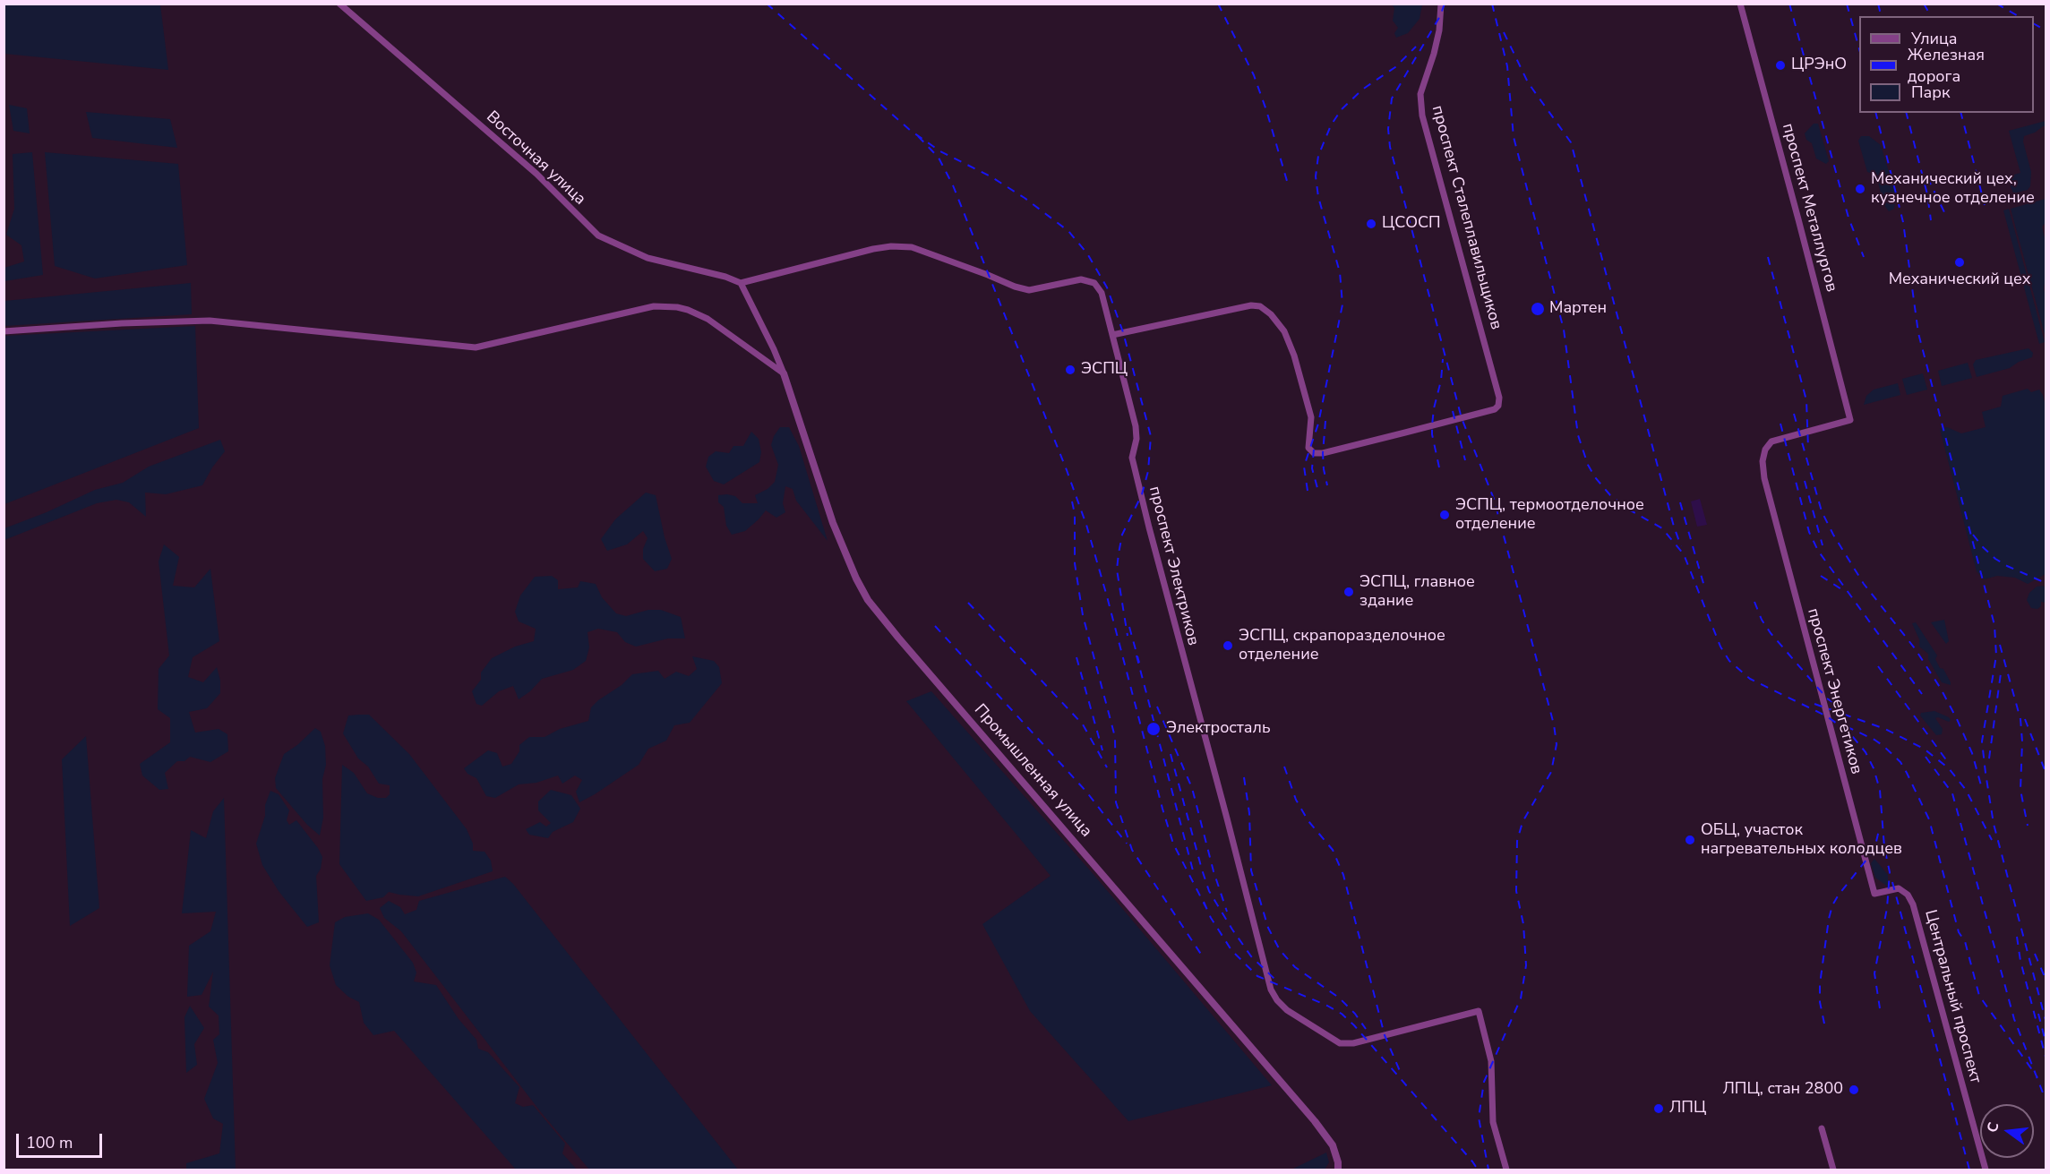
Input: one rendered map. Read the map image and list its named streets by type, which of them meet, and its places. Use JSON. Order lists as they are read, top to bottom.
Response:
{
  "streets": {
    "street": [
      "Восточная улица",
      "проспект Металлургов",
      "проспект Сталеплавильщиков",
      "проспект Электриков",
      "проспект Энергетиков",
      "Промышленная улица",
      "Центральный проспект"
    ]
  },
  "crossings": [
    ["Восточная улица", "проспект Электриков"],
    ["Восточная улица", "Промышленная улица"],
    ["проспект Металлургов", "проспект Энергетиков"],
    ["проспект Сталеплавильщиков", "проспект Электриков"],
    ["проспект Электриков", "Промышленная улица"],
    ["проспект Энергетиков", "Центральный проспект"]
  ],
  "places": [
    "ЦРЭнО",
    "Механический цех, кузнечное отделение",
    "ЦСОСП",
    "Механический цех",
    "Мартен",
    "ЭСПЦ",
    "ЭСПЦ, термоотделочное отделение",
    "ЭСПЦ, главное здание",
    "ЭСПЦ, скрапоразделочное отделение",
    "Электросталь",
    "ОБЦ, участок нагревательных колодцев",
    "ЛПЦ, стан 2800",
    "ЛПЦ"
  ],
  "legend": ["Улица", "Железная дорога", "Парк"],
  "scale_bar": "100 m",
  "north": "left"
}
